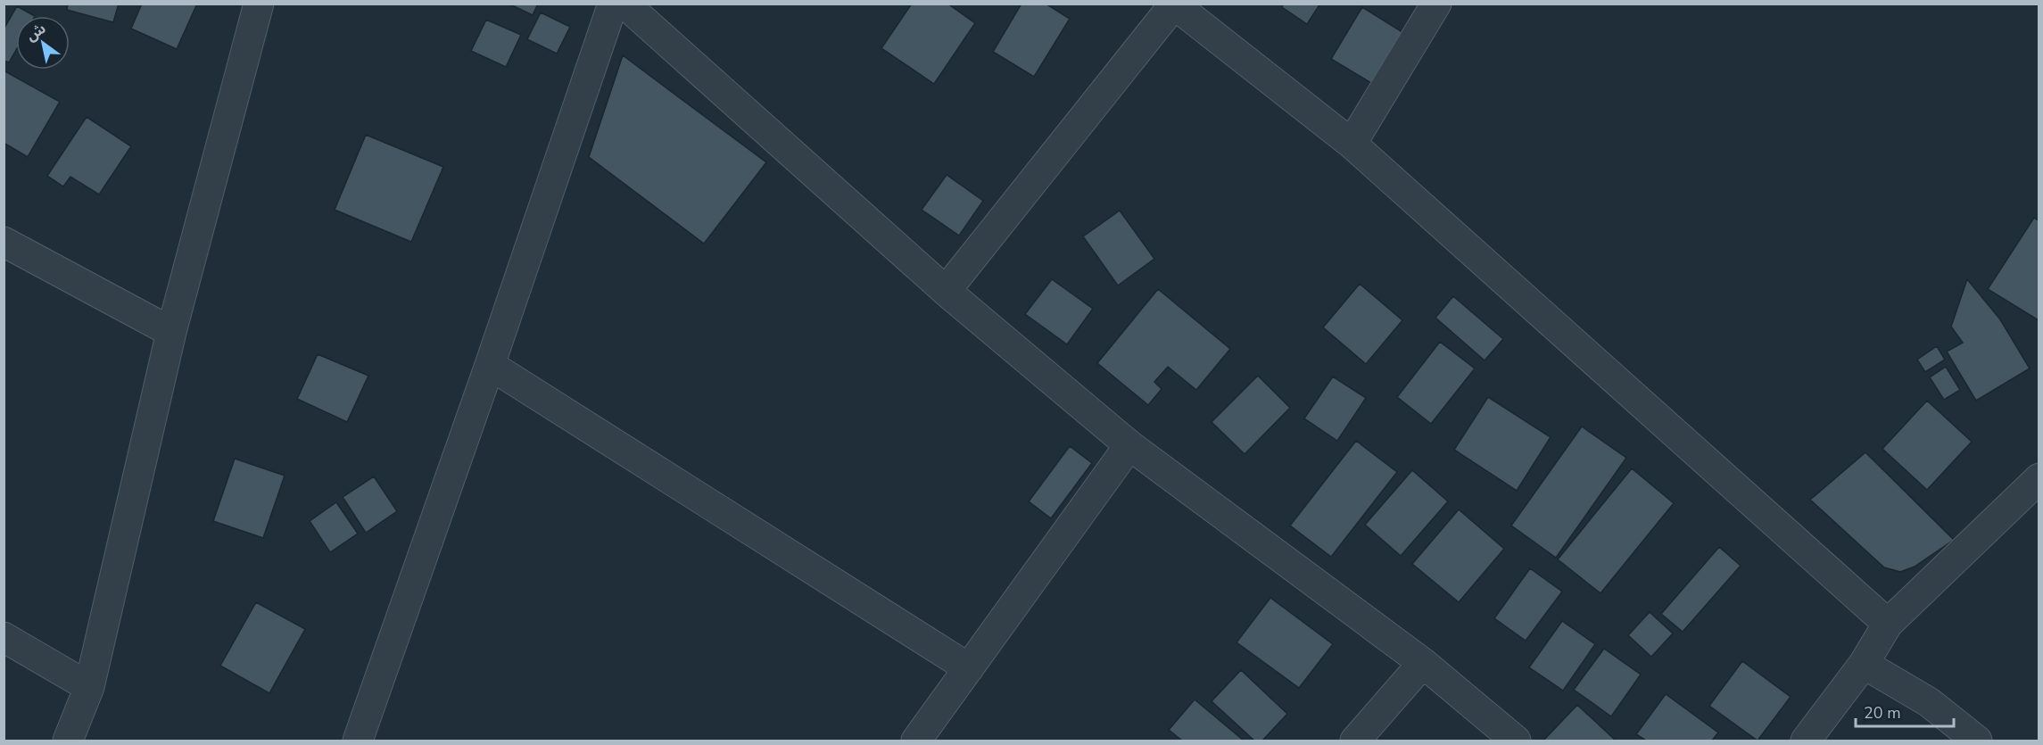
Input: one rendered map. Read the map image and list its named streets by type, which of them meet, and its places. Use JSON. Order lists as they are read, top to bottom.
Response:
{
  "scale_bar": "20 m",
  "north": "top left"
}
